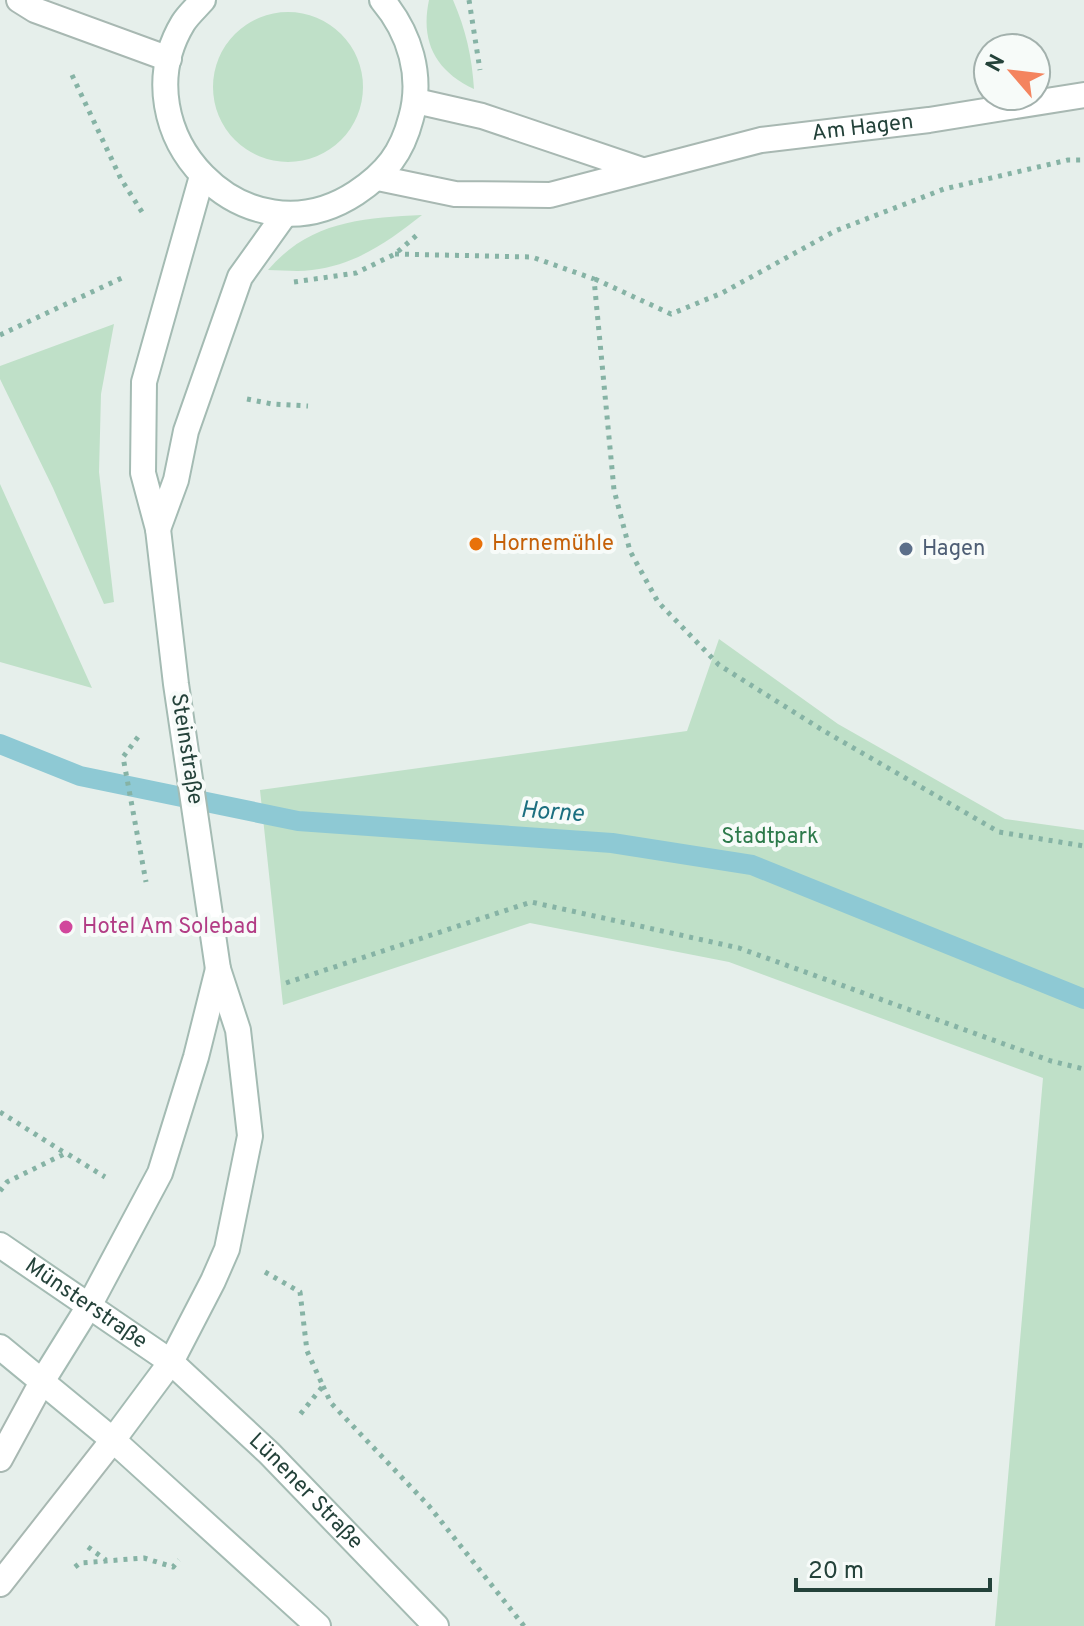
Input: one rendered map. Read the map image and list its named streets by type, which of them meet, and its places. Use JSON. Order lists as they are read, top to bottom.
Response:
{
  "streets": {
    "main road": [
      "Am Hagen",
      "Steinstraße",
      "Münsterstraße",
      "Lünener Straße"
    ]
  },
  "crossings": [
    ["Steinstraße", "Münsterstraße"],
    ["Steinstraße", "Lünener Straße"],
    ["Münsterstraße", "Lünener Straße"]
  ],
  "water": ["Horne"],
  "parks": ["Stadtpark"],
  "places": ["Hornemühle", "Hagen", "Hotel Am Solebad"],
  "scale_bar": "20 m",
  "north": "top left"
}
